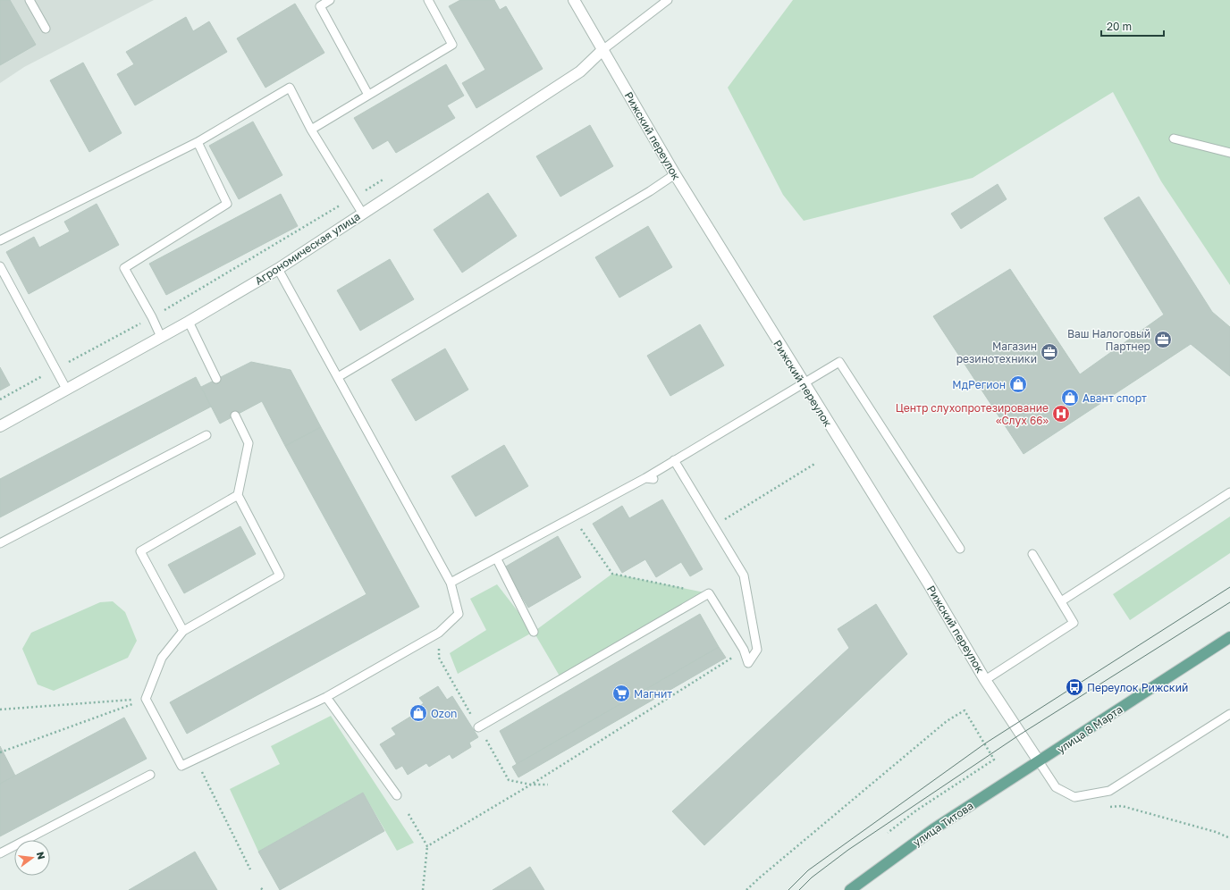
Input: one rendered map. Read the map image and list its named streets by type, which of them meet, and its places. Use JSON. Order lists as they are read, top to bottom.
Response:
{
  "streets": {
    "main road": ["улица 8 Марта", "улица Титова"],
    "street": ["Рижский переулок", "Агрономическая улица"]
  },
  "crossings": [
    ["Рижский переулок", "Агрономическая улица"],
    ["Рижский переулок", "улица 8 Марта"],
    ["Рижский переулок", "улица Титова"],
    ["улица 8 Марта", "улица Титова"]
  ],
  "places": {
    "office": ["Ваш Налоговый Партнер", "Магазин резинотехники"],
    "shop": ["МдРегион", "Авант спорт", "Ozon"],
    "hospital": ["Центр слухопротезирование «Слух 66»"],
    "bus stop": ["Переулок Рижский"],
    "supermarket": ["Магнит"]
  },
  "scale_bar": "20 m",
  "north": "right"
}
